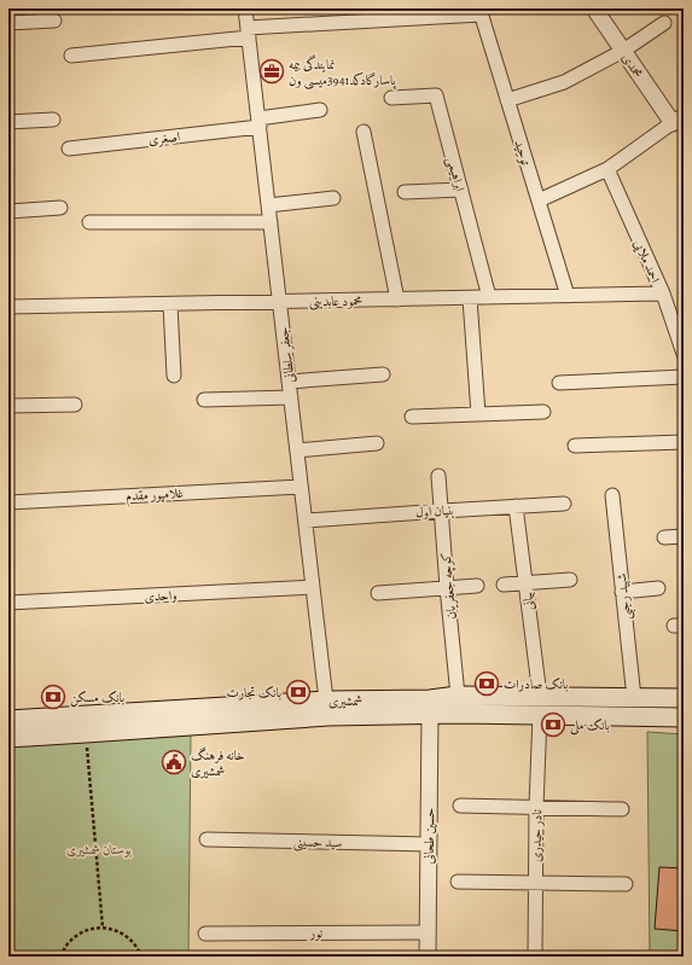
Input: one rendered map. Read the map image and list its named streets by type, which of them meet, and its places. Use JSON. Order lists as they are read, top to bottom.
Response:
{
  "streets": {
    "main road": ["شمشیری"],
    "street": [
      "محمدی",
      "اصغری",
      "توحید",
      "ابراهیمی",
      "احمد ملایی",
      "محمود عابدینی",
      "جعفر سلطانی",
      "غلامپور مقدم",
      "بنیان اول",
      "کوچه جعفریان",
      "واحدی",
      "شهید رجبی",
      "بیانی",
      "حسین طحانی",
      "نادر حیدری",
      "سید حسینی",
      "نور"
    ]
  },
  "crossings": [
    ["اصغری", "جعفر سلطانی"],
    ["توحید", "محمود عابدینی"],
    ["ابراهیمی", "محمود عابدینی"],
    ["احمد ملایی", "محمود عابدینی"],
    ["محمود عابدینی", "جعفر سلطانی"],
    ["جعفر سلطانی", "غلامپور مقدم"],
    ["جعفر سلطانی", "بنیان اول"],
    ["جعفر سلطانی", "واحدی"],
    ["جعفر سلطانی", "شمشیری"],
    ["بنیان اول", "کوچه جعفریان"],
    ["بنیان اول", "بیانی"],
    ["کوچه جعفریان", "شمشیری"],
    ["شهید رجبی", "شمشیری"],
    ["بیانی", "شمشیری"],
    ["شمشیری", "حسین طحانی"],
    ["شمشیری", "نادر حیدری"],
    ["حسین طحانی", "سید حسینی"],
    ["حسین طحانی", "نور"]
  ],
  "parks": ["بوستان شمشیری"],
  "places": {
    "office": ["نمایندگی بیمه پاسارگادکد3941میسی ون"],
    "bank": [
      "بانک صادرات",
      "بانک تجارت",
      "بانک مسکن",
      "بانک ملی"
    ],
    "public building": ["خانه فرهنگ شمشیری"]
  }
}
